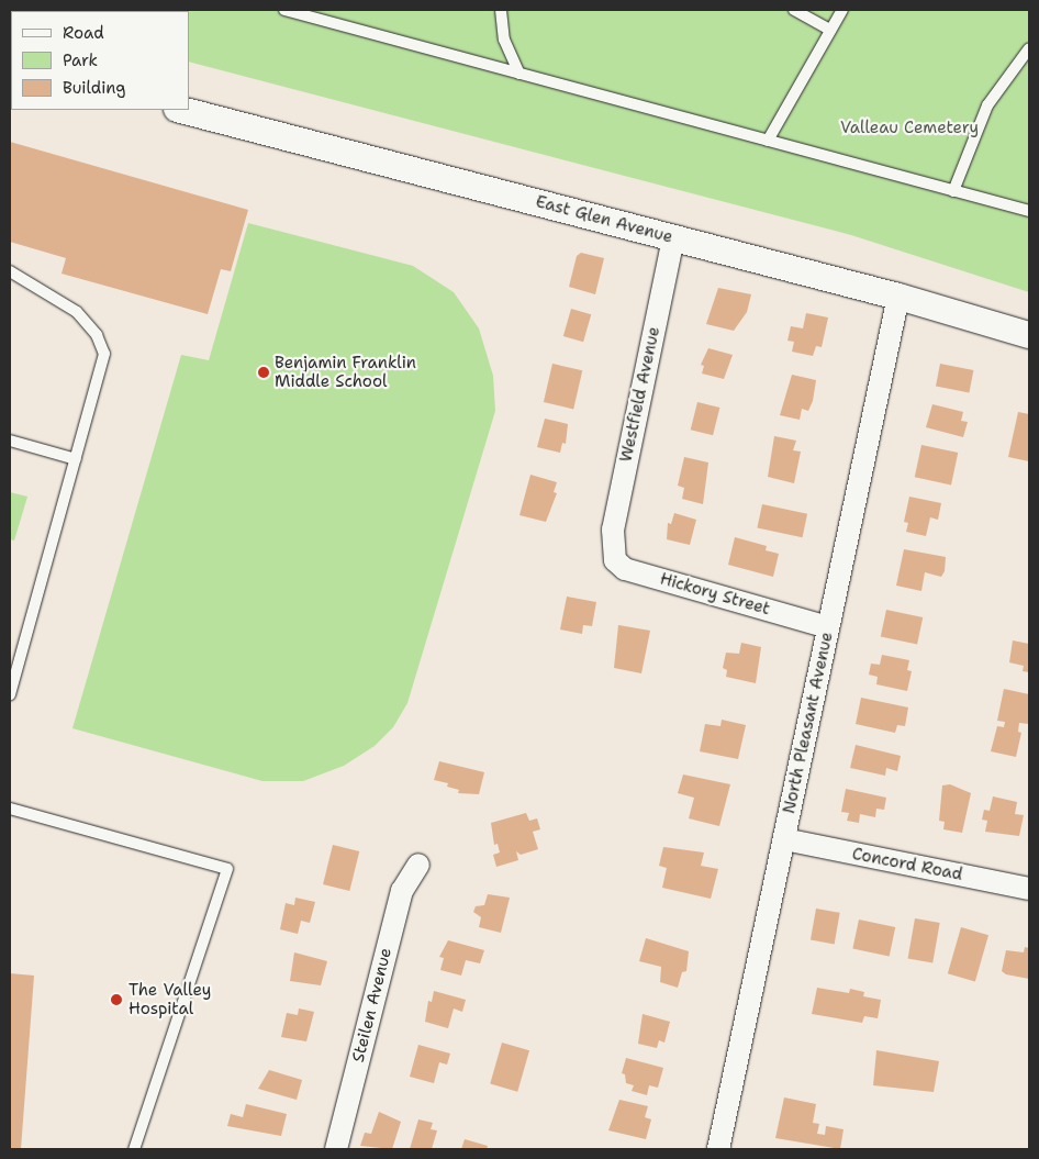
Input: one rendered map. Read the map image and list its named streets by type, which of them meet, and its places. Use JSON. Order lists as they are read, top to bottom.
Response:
{
  "streets": {
    "street": [
      "East Glen Avenue",
      "Westfield Avenue",
      "Hickory Street",
      "North Pleasant Avenue",
      "Concord Road",
      "Steilen Avenue"
    ]
  },
  "crossings": [
    ["East Glen Avenue", "Westfield Avenue"],
    ["East Glen Avenue", "North Pleasant Avenue"],
    ["Westfield Avenue", "Hickory Street"],
    ["Hickory Street", "North Pleasant Avenue"],
    ["North Pleasant Avenue", "Concord Road"]
  ],
  "parks": ["Valleau Cemetery"],
  "places": ["Benjamin Franklin Middle School", "The Valley Hospital"],
  "legend": ["Road", "Park", "Building"]
}
